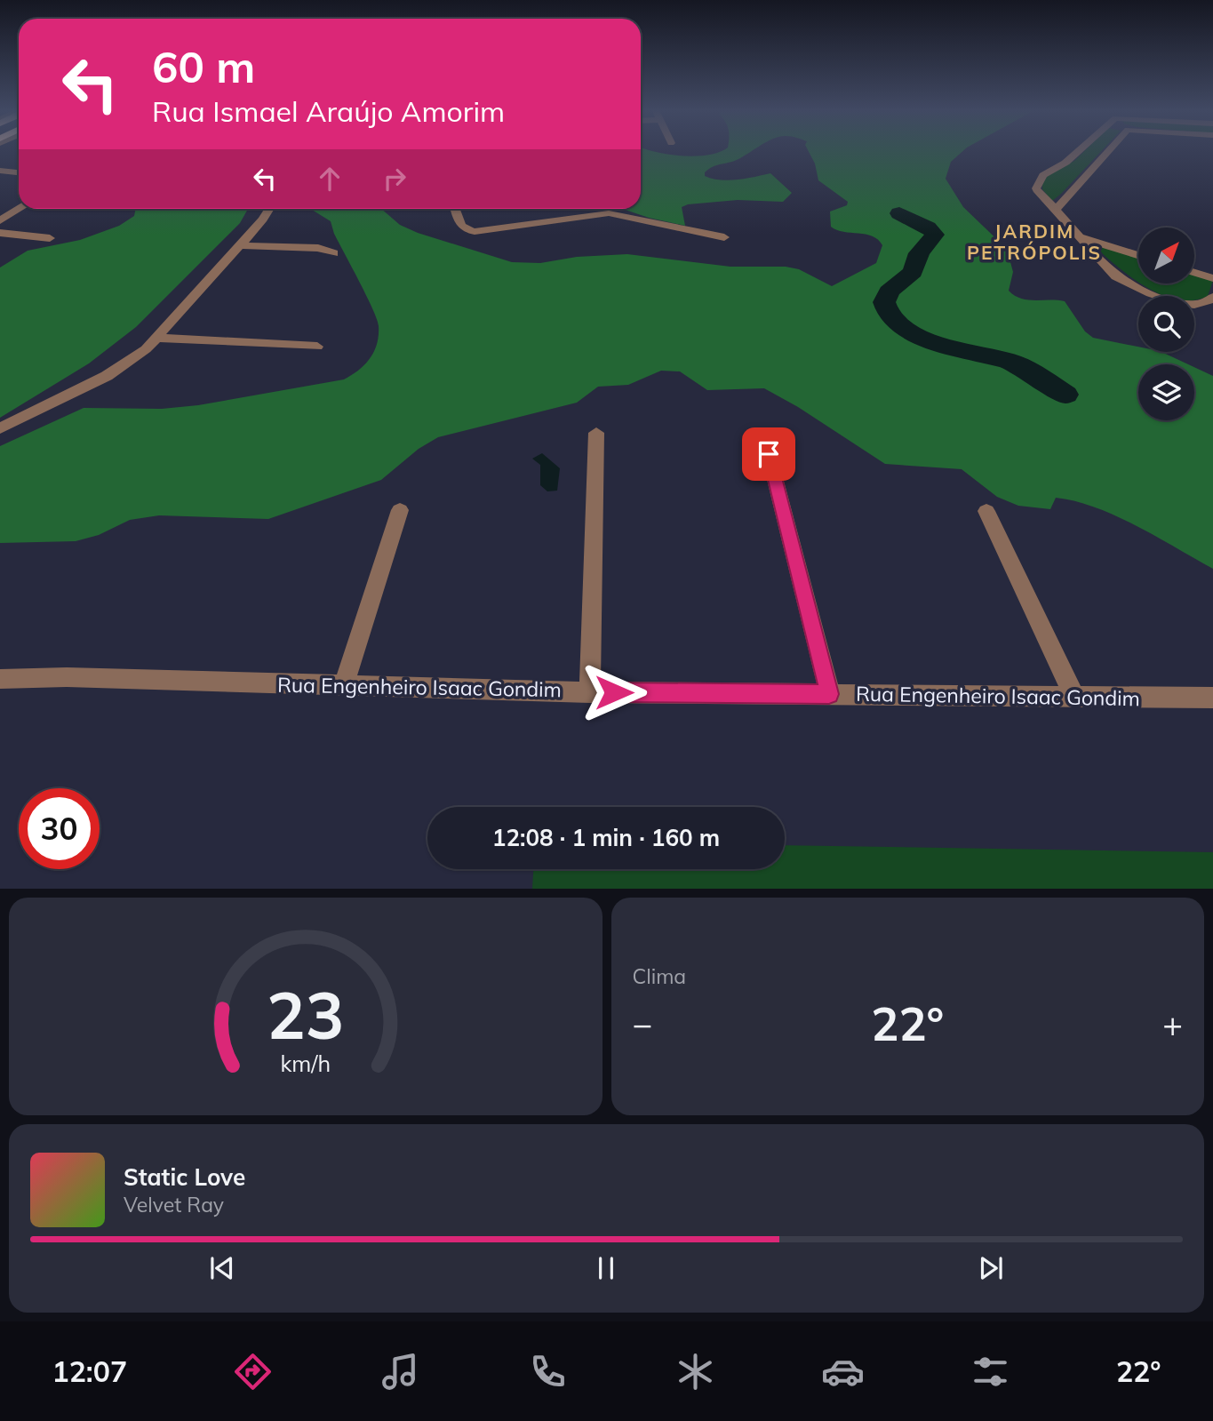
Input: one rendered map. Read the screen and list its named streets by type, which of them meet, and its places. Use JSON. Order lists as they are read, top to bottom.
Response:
{
  "streets": {
    "street": ["Rua Engenheiro Isaac Gondim"]
  },
  "districts": ["JARDIM PETRÓPOLIS"],
  "north": "top right",
  "page": {
    "turn": ["60 m", "Rua Ismael Araújo Amorim"],
    "limit": "30",
    "trip": "12:08 · 1 min · 160 m",
    "tile": "Clima",
    "heat": ["−", "22°", "+"],
    "song": ["Static Love", "Velvet Ray"],
    "tabs": ["12:07", "22°"],
    "gauge": ["23", "km/h"]
  }
}
